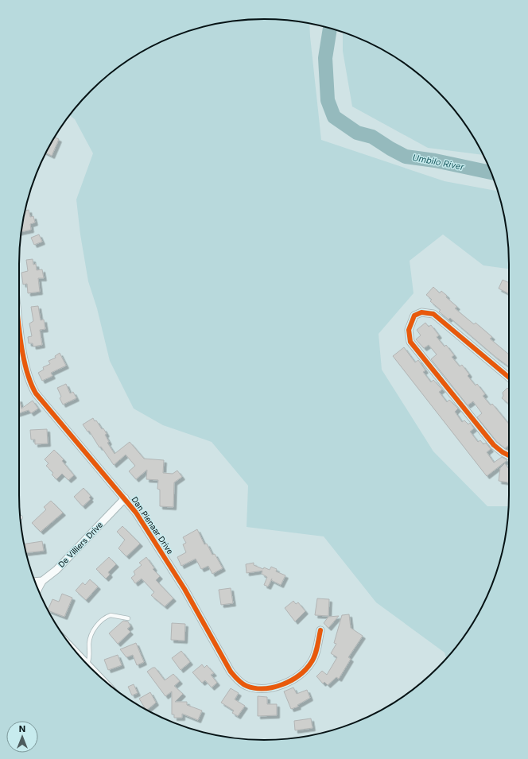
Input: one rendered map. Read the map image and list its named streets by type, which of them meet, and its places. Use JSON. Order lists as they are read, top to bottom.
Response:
{
  "streets": {
    "street": ["Dan Pienaar Drive", "De Villiers Drive"]
  },
  "crossings": [
    ["Dan Pienaar Drive", "De Villiers Drive"]
  ],
  "water": ["Umbilo River"],
  "north": "top"
}
